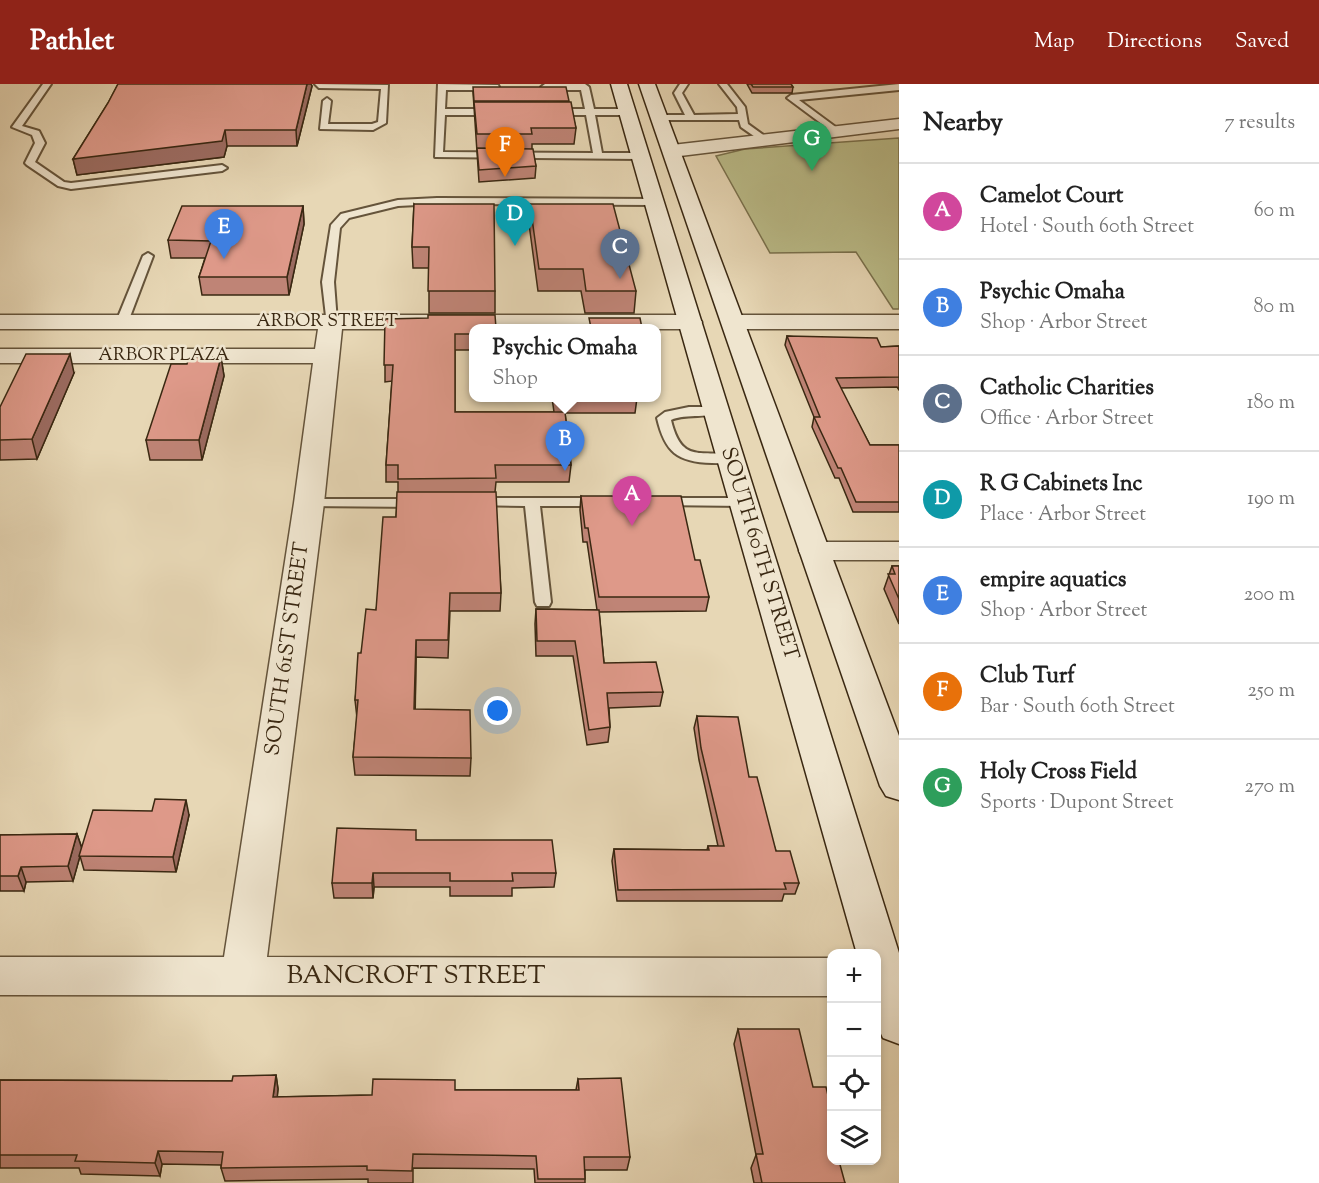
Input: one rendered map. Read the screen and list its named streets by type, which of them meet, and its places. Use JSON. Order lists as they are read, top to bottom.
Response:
{
  "streets": {
    "main road": [
      "ARBOR STREET",
      "ARBOR PLAZA",
      "SOUTH 60TH STREET",
      "SOUTH 61ST STREET",
      "BANCROFT STREET"
    ]
  },
  "crossings": [
    ["ARBOR STREET", "SOUTH 60TH STREET"],
    ["ARBOR STREET", "SOUTH 61ST STREET"],
    ["ARBOR PLAZA", "SOUTH 61ST STREET"],
    ["SOUTH 61ST STREET", "BANCROFT STREET"]
  ],
  "page": {
    "header": "Pathlet",
    "nav": ["Map", "Directions", "Saved"],
    "heading": ["Nearby", "7 results"],
    "pins": [
      "G",
      "F",
      "D",
      "E",
      "C",
      "B",
      "A"
    ],
    "list": [
      {
        "mark": "A",
        "name": "Camelot Court",
        "note": "Hotel · South 60th Street",
        "value": "60 m"
      },
      {
        "mark": "B",
        "name": "Psychic Omaha",
        "note": "Shop · Arbor Street",
        "value": "80 m"
      },
      {
        "mark": "C",
        "name": "Catholic Charities",
        "note": "Office · Arbor Street",
        "value": "180 m"
      },
      {
        "mark": "D",
        "name": "R G Cabinets Inc",
        "note": "Place · Arbor Street",
        "value": "190 m"
      },
      {
        "mark": "E",
        "name": "empire aquatics",
        "note": "Shop · Arbor Street",
        "value": "200 m"
      },
      {
        "mark": "F",
        "name": "Club Turf",
        "note": "Bar · South 60th Street",
        "value": "250 m"
      },
      {
        "mark": "G",
        "name": "Holy Cross Field",
        "note": "Sports · Dupont Street",
        "value": "270 m"
      }
    ],
    "popup": ["Psychic Omaha", "Shop"],
    "map_buttons": ["+", "−"]
  }
}
